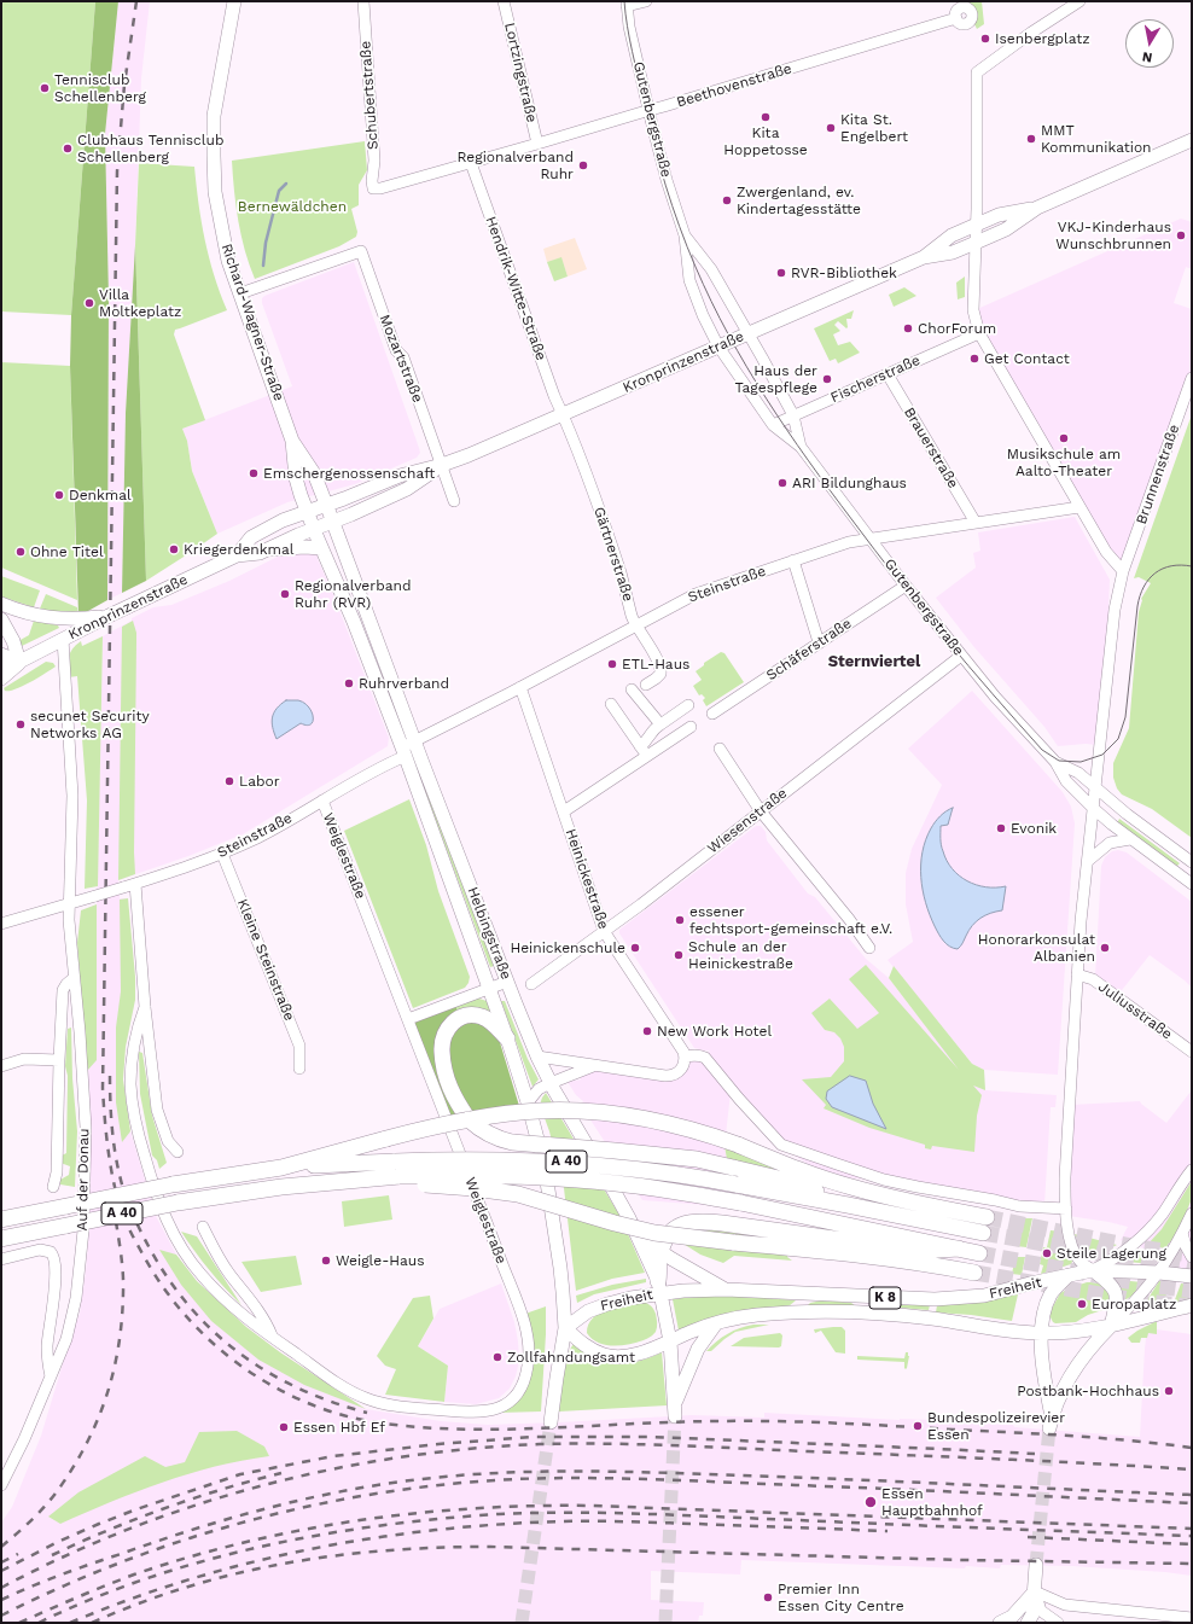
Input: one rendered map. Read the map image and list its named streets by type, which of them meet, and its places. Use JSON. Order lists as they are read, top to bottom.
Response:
{
  "streets": {
    "highway": ["A 40"],
    "main road": [
      "Richard-Wagner-Straße",
      "Kronprinzenstraße",
      "Helbingstraße",
      "Freiheit",
      "K 8"
    ],
    "street": [
      "Lortzingstraße",
      "Beethovenstraße",
      "Schubertstraße",
      "Gutenbergstraße",
      "Hendrik-Witte-Straße",
      "Mozartstraße",
      "Fischerstraße",
      "Brauerstraße",
      "Brunnenstraße",
      "Gärtnerstraße",
      "Steinstraße",
      "Schäferstraße",
      "Wiesenstraße",
      "Weiglestraße",
      "Heinickestraße",
      "Kleine Steinstraße",
      "Juliusstraße",
      "Auf der Donau"
    ]
  },
  "crossings": [
    ["Lortzingstraße", "Beethovenstraße"],
    ["Beethovenstraße", "Schubertstraße"],
    ["Beethovenstraße", "Gutenbergstraße"],
    ["Beethovenstraße", "Hendrik-Witte-Straße"],
    ["Gutenbergstraße", "Kronprinzenstraße"],
    ["Gutenbergstraße", "Fischerstraße"],
    ["Gutenbergstraße", "Steinstraße"],
    ["Gutenbergstraße", "Schäferstraße"],
    ["Gutenbergstraße", "Wiesenstraße"],
    ["Hendrik-Witte-Straße", "Kronprinzenstraße"],
    ["Hendrik-Witte-Straße", "Gärtnerstraße"],
    ["Richard-Wagner-Straße", "Mozartstraße"],
    ["Richard-Wagner-Straße", "Kronprinzenstraße"],
    ["Richard-Wagner-Straße", "Helbingstraße"],
    ["Mozartstraße", "Kronprinzenstraße"],
    ["Kronprinzenstraße", "Gärtnerstraße"],
    ["Kronprinzenstraße", "Helbingstraße"],
    ["Kronprinzenstraße", "Auf der Donau"],
    ["Fischerstraße", "Brauerstraße"],
    ["Brauerstraße", "Steinstraße"],
    ["Brunnenstraße", "Juliusstraße"],
    ["Brunnenstraße", "Freiheit"],
    ["Brunnenstraße", "K 8"],
    ["Gärtnerstraße", "Steinstraße"],
    ["Steinstraße", "Weiglestraße"],
    ["Steinstraße", "Heinickestraße"],
    ["Steinstraße", "Helbingstraße"],
    ["Steinstraße", "Kleine Steinstraße"],
    ["Steinstraße", "Auf der Donau"],
    ["Wiesenstraße", "Heinickestraße"],
    ["Helbingstraße", "Freiheit"],
    ["Helbingstraße", "K 8"],
    ["Freiheit", "K 8"]
  ],
  "districts": ["Sternviertel"],
  "parks": ["Bernewäldchen"],
  "places": [
    "Isenbergplatz",
    "Tennisclub Schellenberg",
    "Kita Hoppetosse",
    "Kita St. Engelbert",
    "MMT Kommunikation",
    "Clubhaus Tennisclub Schellenberg",
    "Regionalverband Ruhr",
    "Zwergenland, ev. Kindertagesstätte",
    "VKJ-Kinderhaus Wunschbrunnen",
    "RVR-Bibliothek",
    "Villa Moltkeplatz",
    "ChorForum",
    "Get Contact",
    "Haus der Tagespflege",
    "Musikschule am Aalto-Theater",
    "Emschergenossenschaft",
    "ARI Bildunghaus",
    "Denkmal",
    "Kriegerdenkmal",
    "Ohne Titel",
    "Regionalverband Ruhr (RVR)",
    "ETL-Haus",
    "Ruhrverband",
    "secunet Security Networks AG",
    "Labor",
    "Evonik",
    "essener fechtsport-gemeinschaft e.V.",
    "Heinickenschule",
    "Honorarkonsulat Albanien",
    "Schule an der Heinickestraße",
    "New Work Hotel",
    "Steile Lagerung",
    "Weigle-Haus",
    "Europaplatz",
    "Zollfahndungsamt",
    "Postbank-Hochhaus",
    "Bundespolizeirevier Essen",
    "Essen Hbf Ef",
    "Essen Hauptbahnhof",
    "Premier Inn Essen City Centre"
  ],
  "north": "bottom"
}
